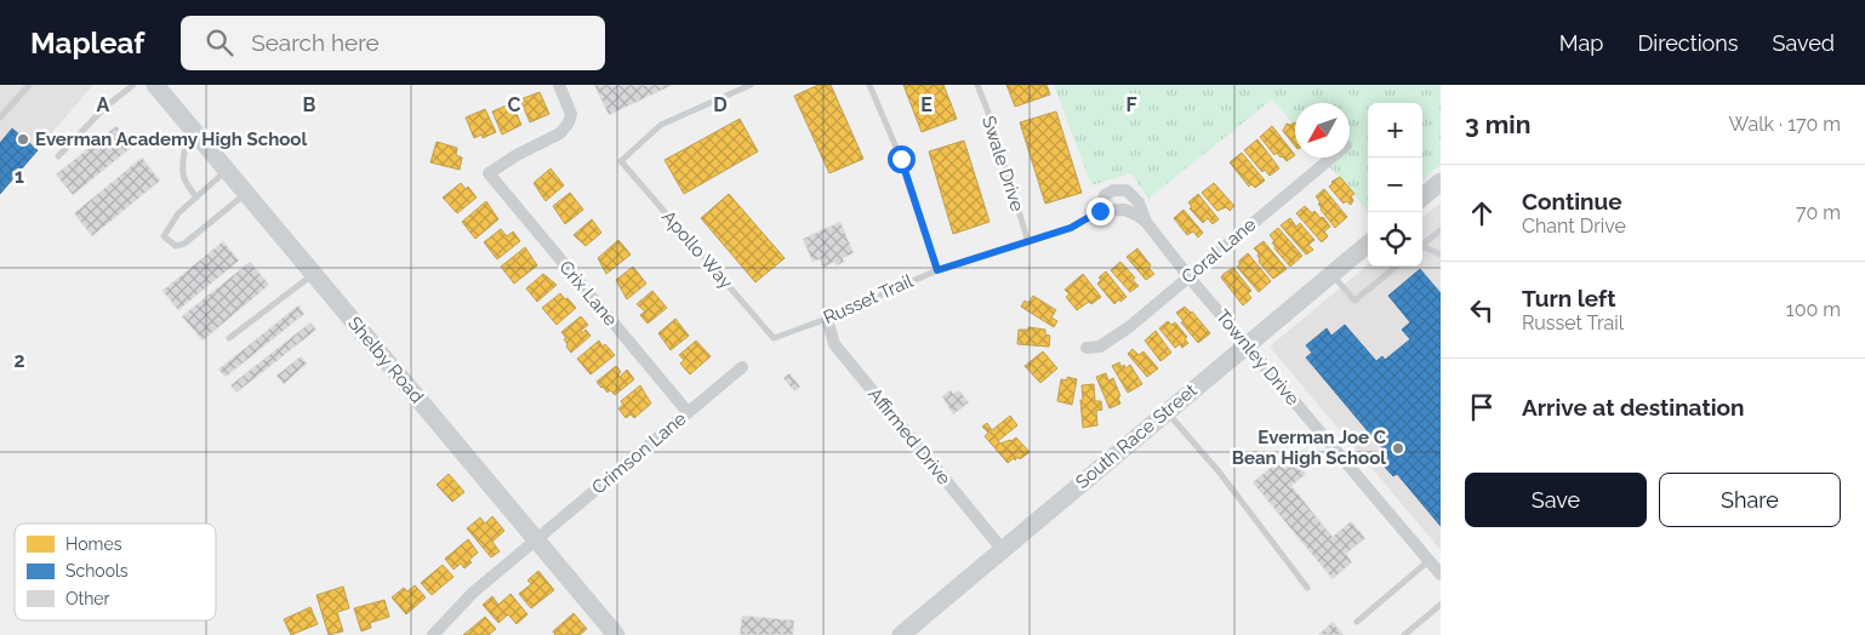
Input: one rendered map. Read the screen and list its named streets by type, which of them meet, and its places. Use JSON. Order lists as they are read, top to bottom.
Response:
{
  "streets": {
    "main road": ["Shelby Road", "South Race Street"],
    "street": [
      "Coral Lane",
      "Crix Lane",
      "Townley Drive",
      "Affirmed Drive",
      "Crimson Lane"
    ],
    "lane": ["Swale Drive", "Apollo Way", "Russet Trail"]
  },
  "crossings": [
    ["Swale Drive", "Russet Trail"],
    ["Apollo Way", "Russet Trail"],
    ["Coral Lane", "Townley Drive"],
    ["Crix Lane", "Crimson Lane"],
    ["Russet Trail", "Townley Drive"],
    ["Russet Trail", "Affirmed Drive"],
    ["Townley Drive", "South Race Street"],
    ["Shelby Road", "Crimson Lane"],
    ["Affirmed Drive", "South Race Street"]
  ],
  "places": ["Everman Academy High School", "Everman Joe C Bean High School"],
  "legend": ["Homes", "Schools", "Other"],
  "north": "bottom left",
  "page": {
    "header": "Mapleaf",
    "search": "Search here",
    "nav": ["Map", "Directions", "Saved"],
    "heading": ["3 min", "Walk · 170 m"],
    "map_buttons": ["+", "−"],
    "list": [
      ["Continue", "Chant Drive", "70 m"],
      ["Turn left", "Russet Trail", "100 m"],
      "Arrive at destination"
    ],
    "buttons": ["Save", "Share"]
  },
  "grid": {
    "columns": [
      "A",
      "B",
      "C",
      "D",
      "E",
      "F"
    ],
    "rows": ["1", "2"]
  }
}
